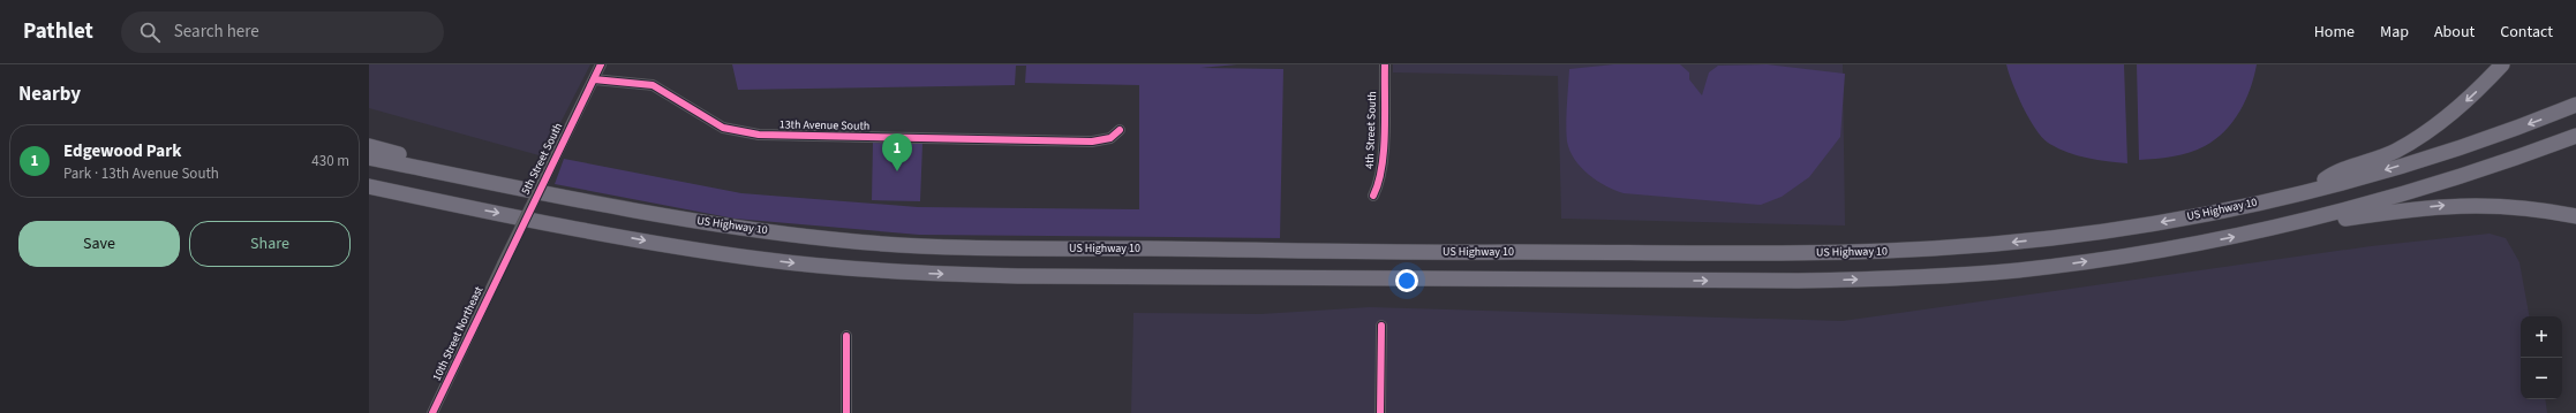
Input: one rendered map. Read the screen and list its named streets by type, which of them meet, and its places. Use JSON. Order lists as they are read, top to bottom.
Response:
{
  "streets": {
    "highway": ["US Highway 10"],
    "street": [
      "13th Avenue South",
      "4th Street South",
      "5th Street South",
      "10th Street Northeast"
    ]
  },
  "crossings": [
    ["13th Avenue South", "5th Street South"],
    ["5th Street South", "10th Street Northeast"]
  ],
  "page": {
    "header": "Pathlet",
    "search": "Search here",
    "nav": [
      "Home",
      "Map",
      "About",
      "Contact"
    ],
    "heading": "Nearby",
    "list": [
      {
        "mark": "1",
        "name": "Edgewood Park",
        "note": "Park · 13th Avenue South",
        "value": "430 m"
      }
    ],
    "pins": "1",
    "buttons": ["Save", "Share"],
    "map_buttons": ["+", "−"]
  }
}
